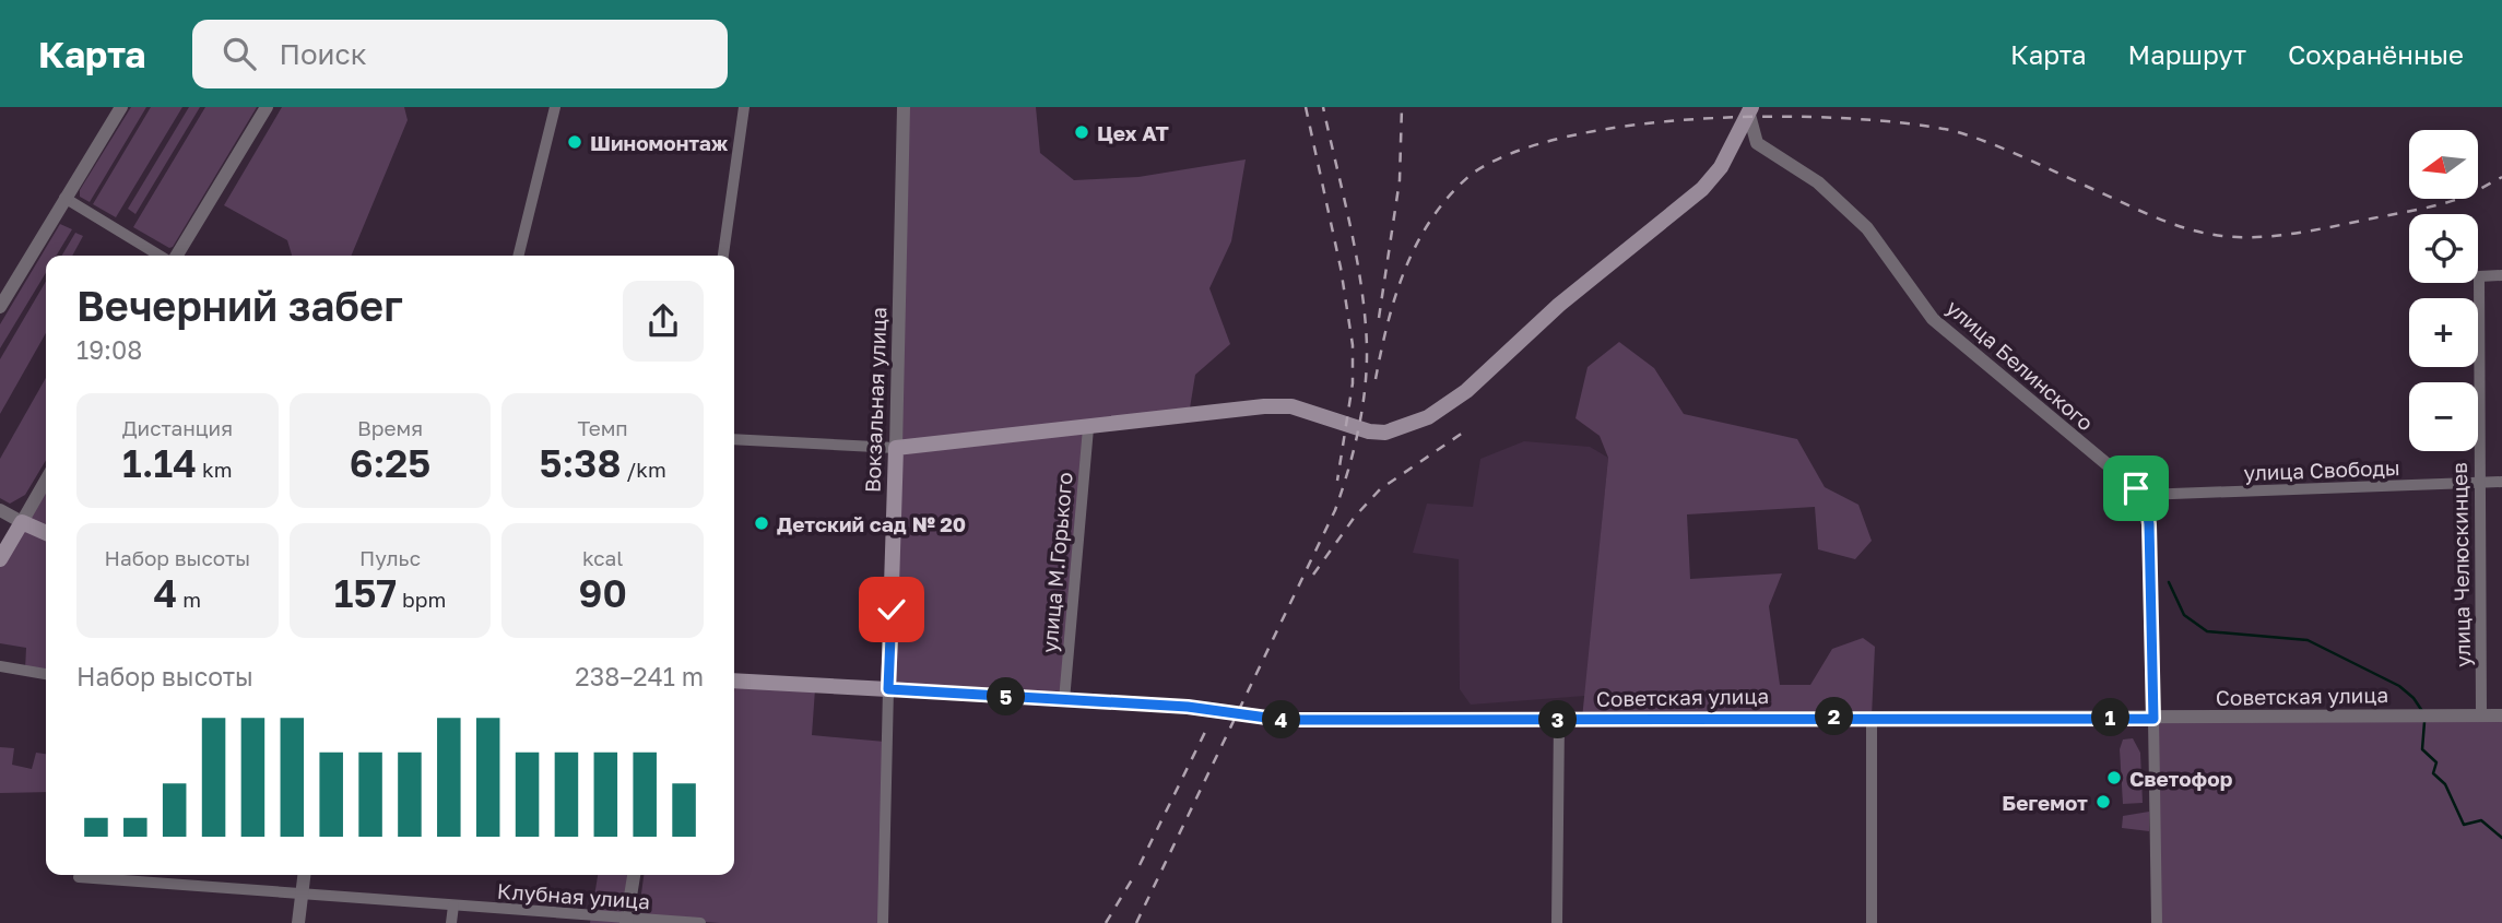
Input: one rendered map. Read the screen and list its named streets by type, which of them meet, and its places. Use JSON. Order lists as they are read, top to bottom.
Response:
{
  "streets": {
    "main road": ["Вокзальная улица", "Советская улица"],
    "street": [
      "улица Белинского",
      "улица Свободы",
      "улица М.Горького",
      "улица Челюскинцев",
      "Клубная улица"
    ]
  },
  "crossings": [
    ["улица Белинского", "улица Свободы"],
    ["Вокзальная улица", "Советская улица"],
    ["улица Свободы", "улица Челюскинцев"],
    ["улица М.Горького", "Советская улица"],
    ["улица Челюскинцев", "Советская улица"]
  ],
  "places": [
    "Цех АТ",
    "Шиномонтаж",
    "Детский сад № 20",
    "Светофор",
    "Бегемот"
  ],
  "north": "left",
  "page": {
    "header": "Карта",
    "search": "Поиск",
    "nav": ["Карта", "Маршрут", "Сохранённые"],
    "map_buttons": ["+", "−"],
    "heading": ["Вечерний забег", "19:08"],
    "stats": [
      ["Дистанция", "1.14 km"],
      ["Время", "6:25"],
      ["Темп", "5:38 /km"],
      ["Набор высоты", "4 m"],
      ["Пульс", "157 bpm"],
      ["kcal", "90"]
    ],
    "chart": ["Набор высоты", "238–241 m"],
    "pins": [
      "5",
      "2",
      "1",
      "3",
      "4"
    ]
  }
}
